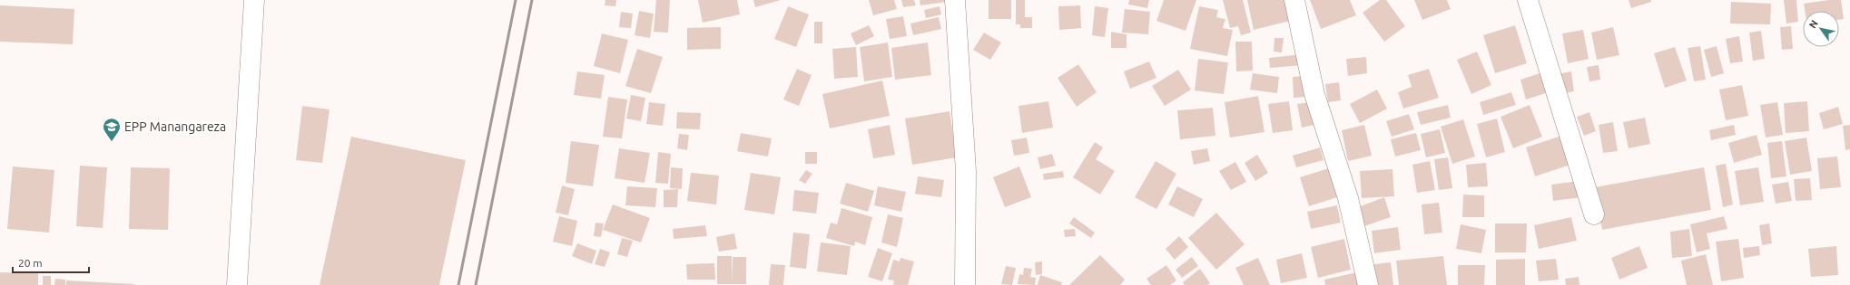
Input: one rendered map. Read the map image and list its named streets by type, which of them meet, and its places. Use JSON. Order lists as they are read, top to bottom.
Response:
{
  "places": {
    "school or university": ["EPP Manangareza"]
  },
  "scale_bar": "20 m",
  "north": "top left"
}
